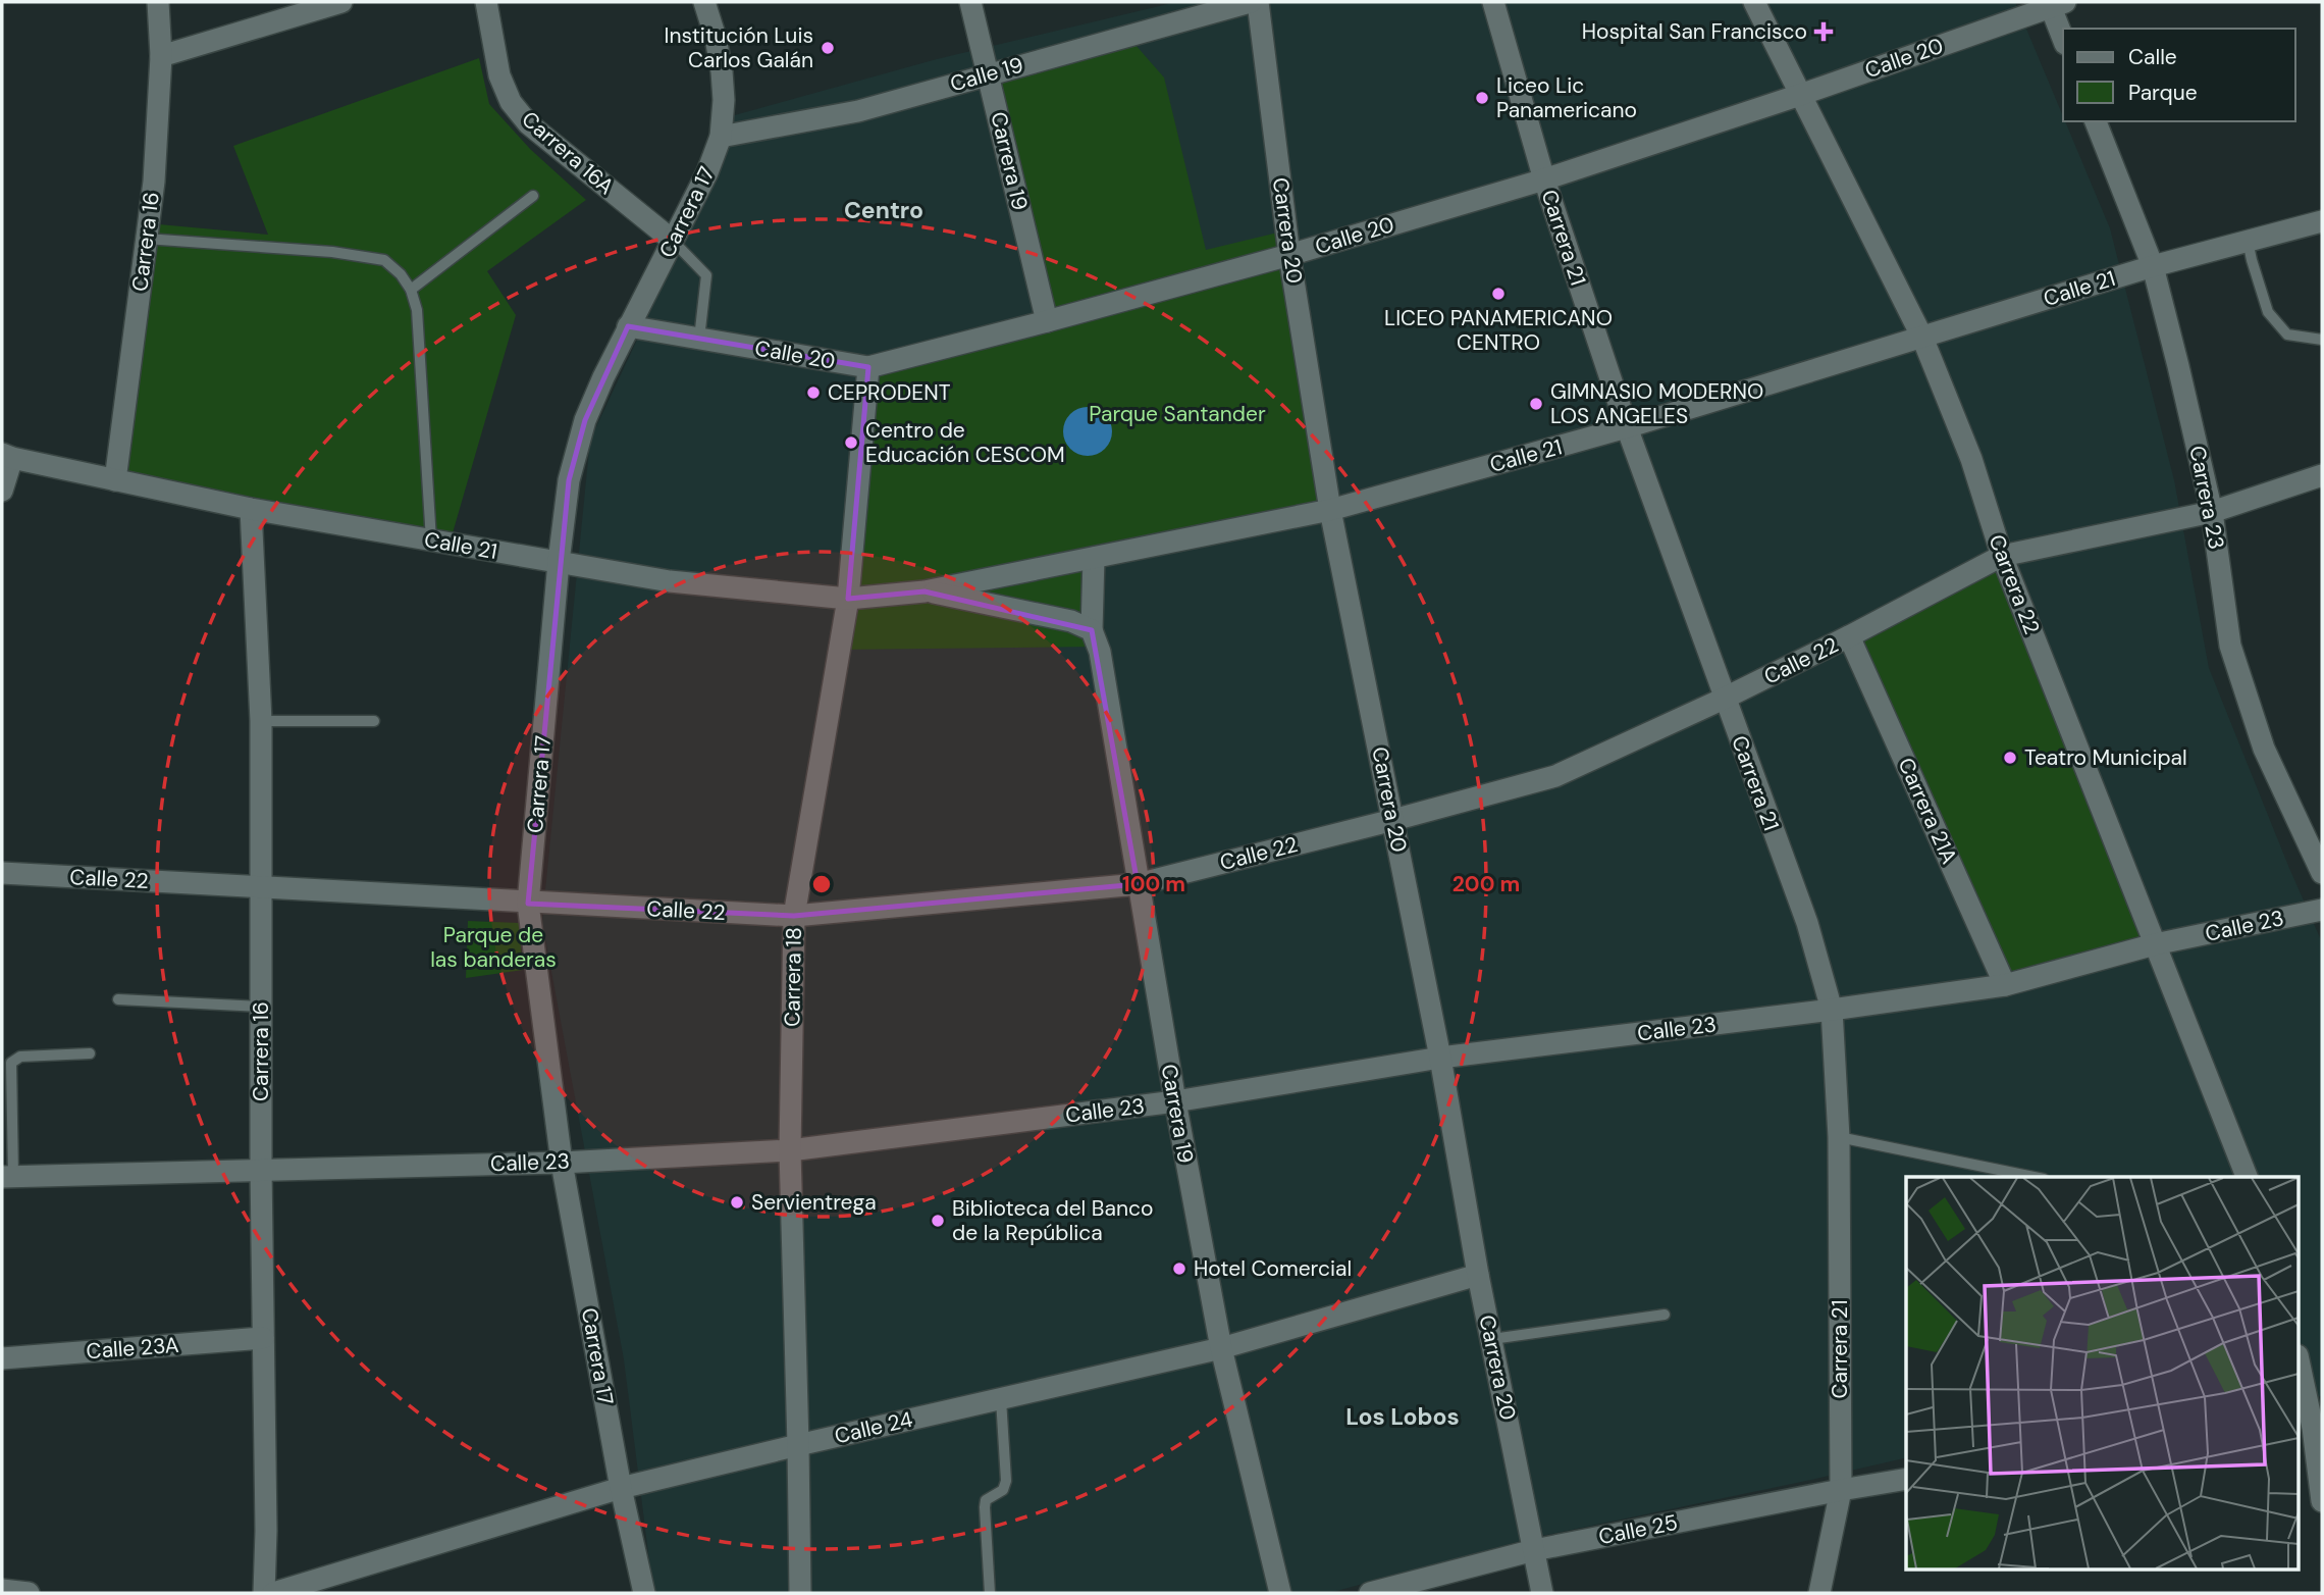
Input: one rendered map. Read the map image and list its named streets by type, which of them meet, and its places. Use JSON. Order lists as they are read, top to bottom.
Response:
{
  "streets": {
    "street": [
      "Calle 20",
      "Calle 19",
      "Carrera 16A",
      "Carrera 19",
      "Carrera 17",
      "Carrera 20",
      "Carrera 21",
      "Carrera 16",
      "Calle 21",
      "Carrera 23",
      "Carrera 22",
      "Calle 22",
      "Carrera 21A",
      "Calle 23",
      "Carrera 18",
      "Calle 23A",
      "Calle 24",
      "Calle 25"
    ]
  },
  "crossings": [
    ["Calle 20", "Carrera 19"],
    ["Calle 20", "Carrera 17"],
    ["Calle 20", "Carrera 20"],
    ["Calle 20", "Carrera 21"],
    ["Calle 20", "Carrera 22"],
    ["Calle 20", "Carrera 18"],
    ["Calle 19", "Carrera 19"],
    ["Calle 19", "Carrera 17"],
    ["Carrera 16A", "Carrera 17"],
    ["Carrera 19", "Calle 21"],
    ["Carrera 19", "Calle 22"],
    ["Carrera 19", "Calle 23"],
    ["Carrera 19", "Calle 24"],
    ["Carrera 17", "Calle 21"],
    ["Carrera 17", "Calle 22"],
    ["Carrera 17", "Calle 23"],
    ["Carrera 17", "Calle 24"],
    ["Carrera 20", "Calle 21"],
    ["Carrera 20", "Calle 22"],
    ["Carrera 20", "Calle 23"],
    ["Carrera 20", "Calle 24"],
    ["Carrera 20", "Calle 25"],
    ["Carrera 21", "Calle 21"],
    ["Carrera 21", "Calle 22"],
    ["Carrera 21", "Calle 23"],
    ["Carrera 21", "Calle 25"],
    ["Carrera 16", "Calle 21"],
    ["Carrera 16", "Calle 22"],
    ["Carrera 16", "Calle 23"],
    ["Carrera 16", "Calle 23A"],
    ["Calle 21", "Carrera 23"],
    ["Calle 21", "Carrera 22"],
    ["Calle 21", "Carrera 18"],
    ["Carrera 23", "Calle 22"],
    ["Carrera 22", "Calle 22"],
    ["Carrera 22", "Calle 23"],
    ["Calle 22", "Carrera 21A"],
    ["Calle 22", "Carrera 18"],
    ["Carrera 21A", "Calle 23"],
    ["Calle 23", "Carrera 18"],
    ["Carrera 18", "Calle 24"]
  ],
  "districts": ["Centro", "Los Lobos"],
  "parks": ["Parque Santander", "Parque de las banderas"],
  "places": {
    "health": ["Hospital San Francisco"],
    "other": [
      "Institución Luis Carlos Galán",
      "Liceo Lic Panamericano",
      "LICEO PANAMERICANO CENTRO",
      "CEPRODENT",
      "GIMNASIO MODERNO LOS ANGELES",
      "Centro de Educación CESCOM",
      "Teatro Municipal",
      "Servientrega",
      "Biblioteca del Banco de la República",
      "Hotel Comercial"
    ]
  },
  "legend": ["Calle", "Parque"],
  "rings": ["100 m", "200 m"]
}
